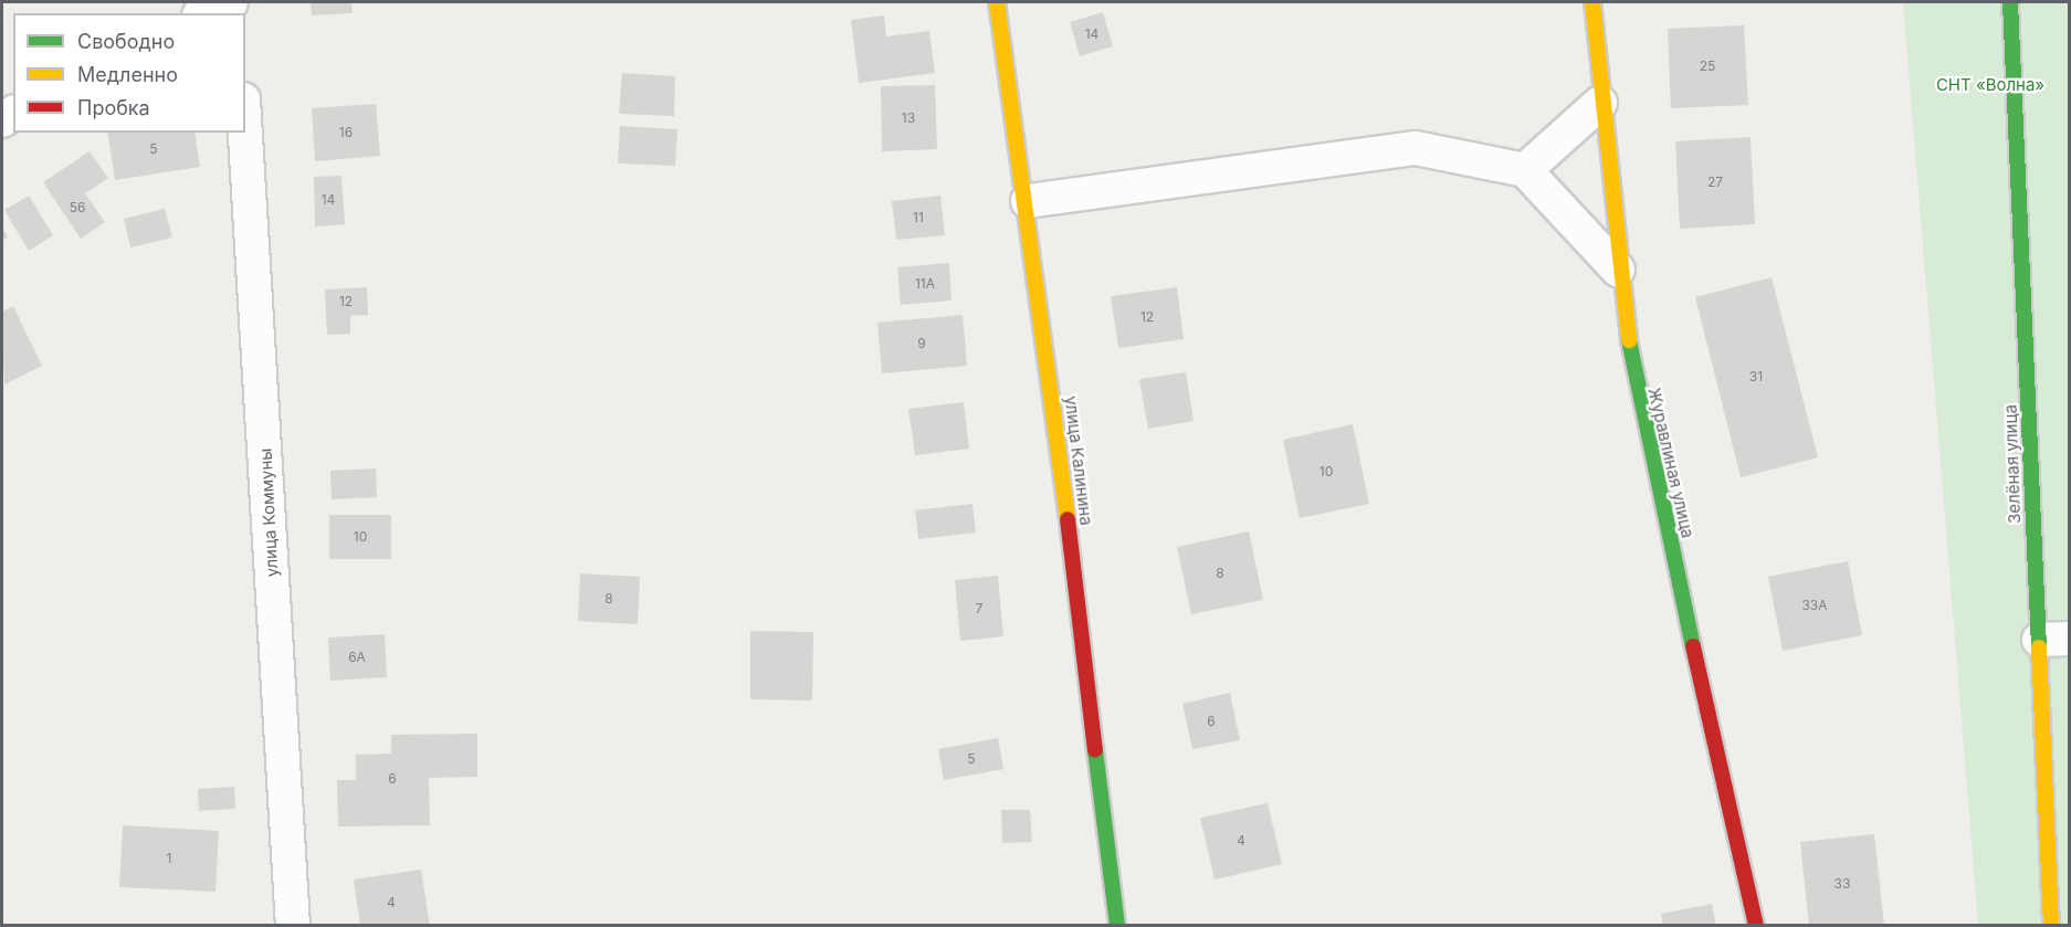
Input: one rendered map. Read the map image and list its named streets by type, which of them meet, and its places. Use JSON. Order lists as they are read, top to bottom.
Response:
{
  "streets": {
    "street": [
      "улица Калинина",
      "Журавлиная улица",
      "Зелёная улица",
      "улица Коммуны"
    ]
  },
  "parks": ["СНТ «Волна»"],
  "house_numbers": [
    "14",
    "25",
    "13",
    "16",
    "5",
    "27",
    "14",
    "56",
    "11",
    "11А",
    "12",
    "12",
    "9",
    "31",
    "10",
    "10",
    "8",
    "8",
    "33А",
    "7",
    "6А",
    "6",
    "5",
    "6",
    "4",
    "1",
    "33",
    "4"
  ],
  "legend": ["Свободно", "Медленно", "Пробка"]
}
